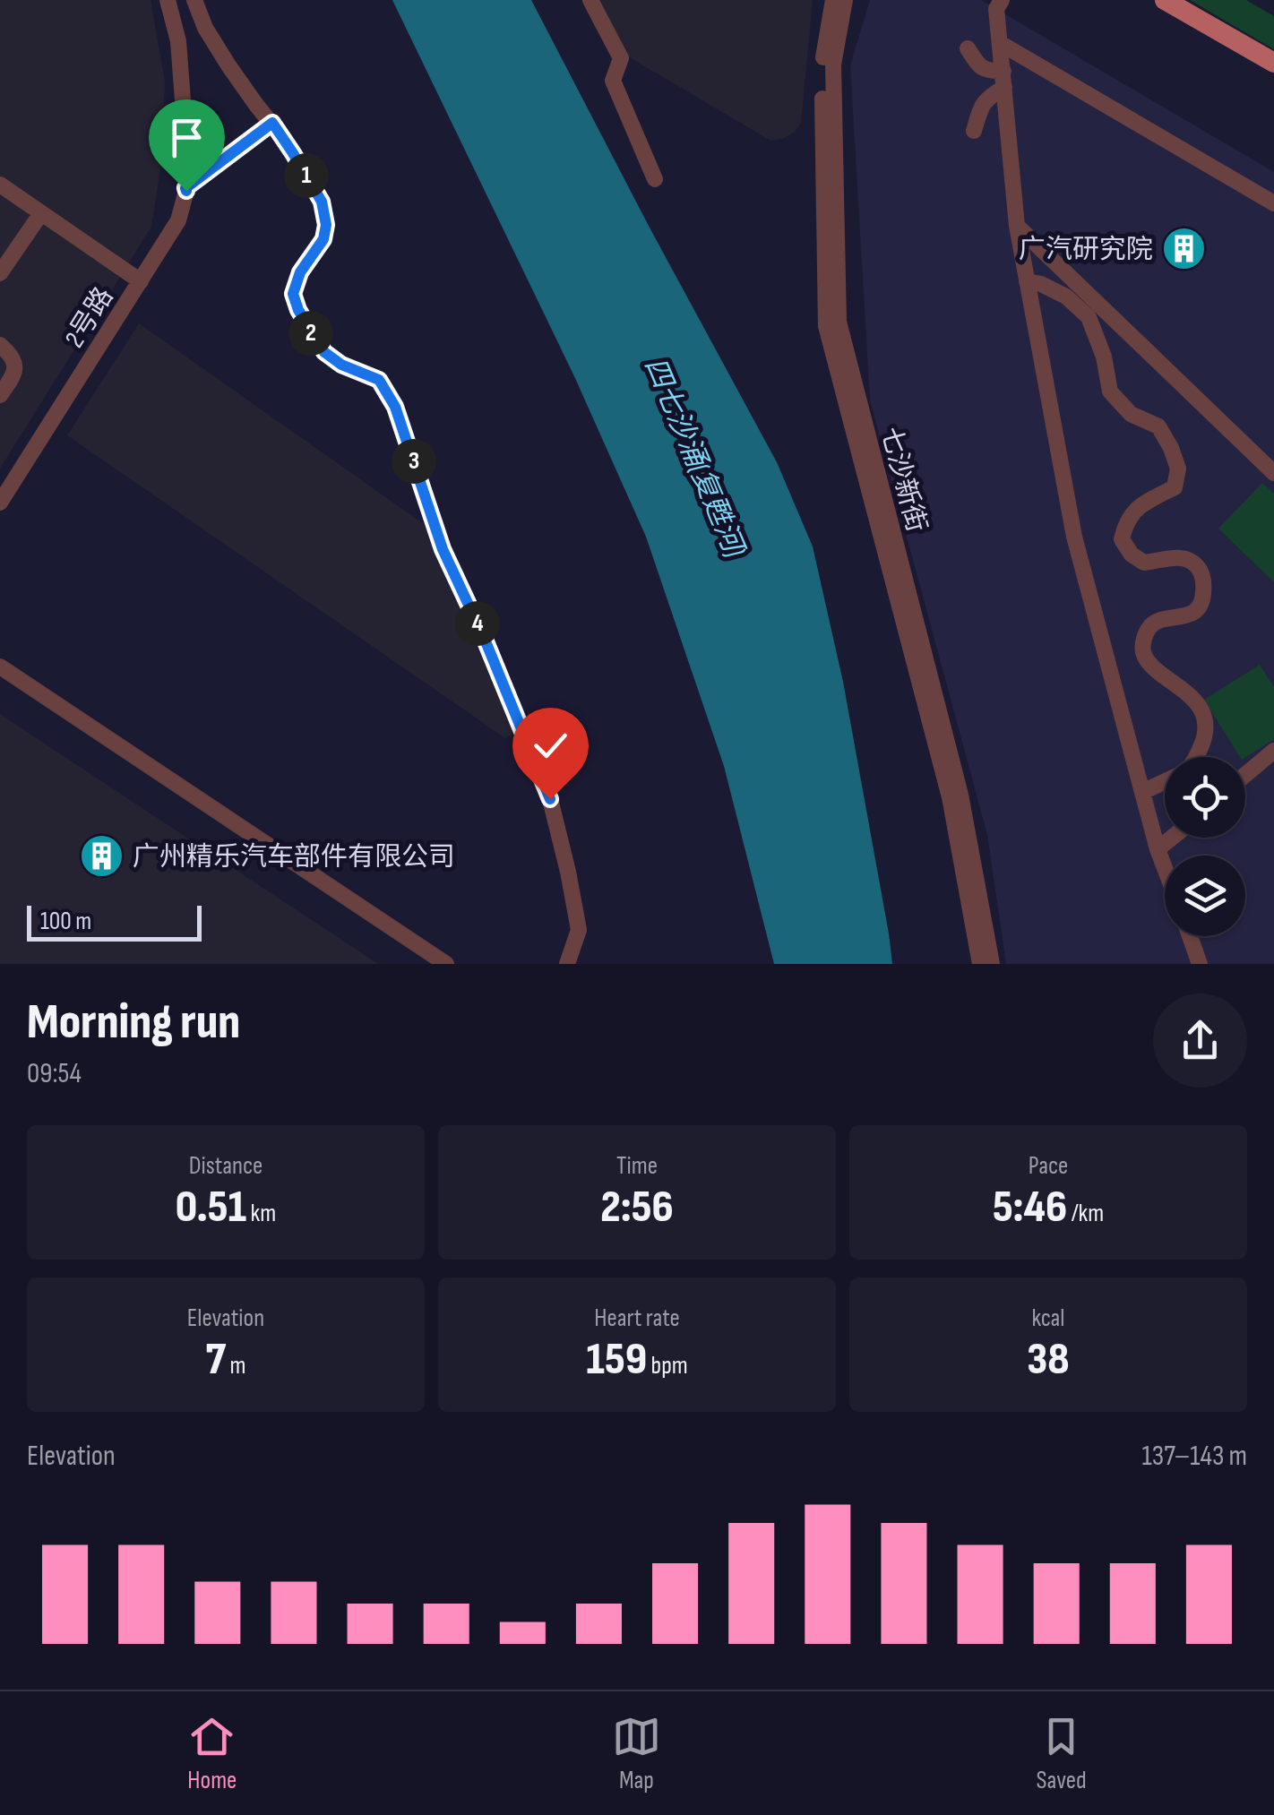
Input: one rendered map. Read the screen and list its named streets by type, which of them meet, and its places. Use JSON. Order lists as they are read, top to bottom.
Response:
{
  "streets": {
    "street": ["2号路", "七沙新街"]
  },
  "water": ["四七沙涌(复甦河)"],
  "places": {
    "building": ["广汽研究院", "广州精乐汽车部件有限公司"]
  },
  "scale_bar": "100 m",
  "page": {
    "pins": [
      "1",
      "2",
      "3",
      "4"
    ],
    "scale": "100 m",
    "heading": ["Morning run", "09:54"],
    "stats": [
      ["Distance", "0.51 km"],
      ["Time", "2:56"],
      ["Pace", "5:46 /km"],
      ["Elevation", "7 m"],
      ["Heart rate", "159 bpm"],
      ["kcal", "38"]
    ],
    "chart": ["Elevation", "137–143 m"],
    "tabs": ["Home", "Map", "Saved"]
  }
}
